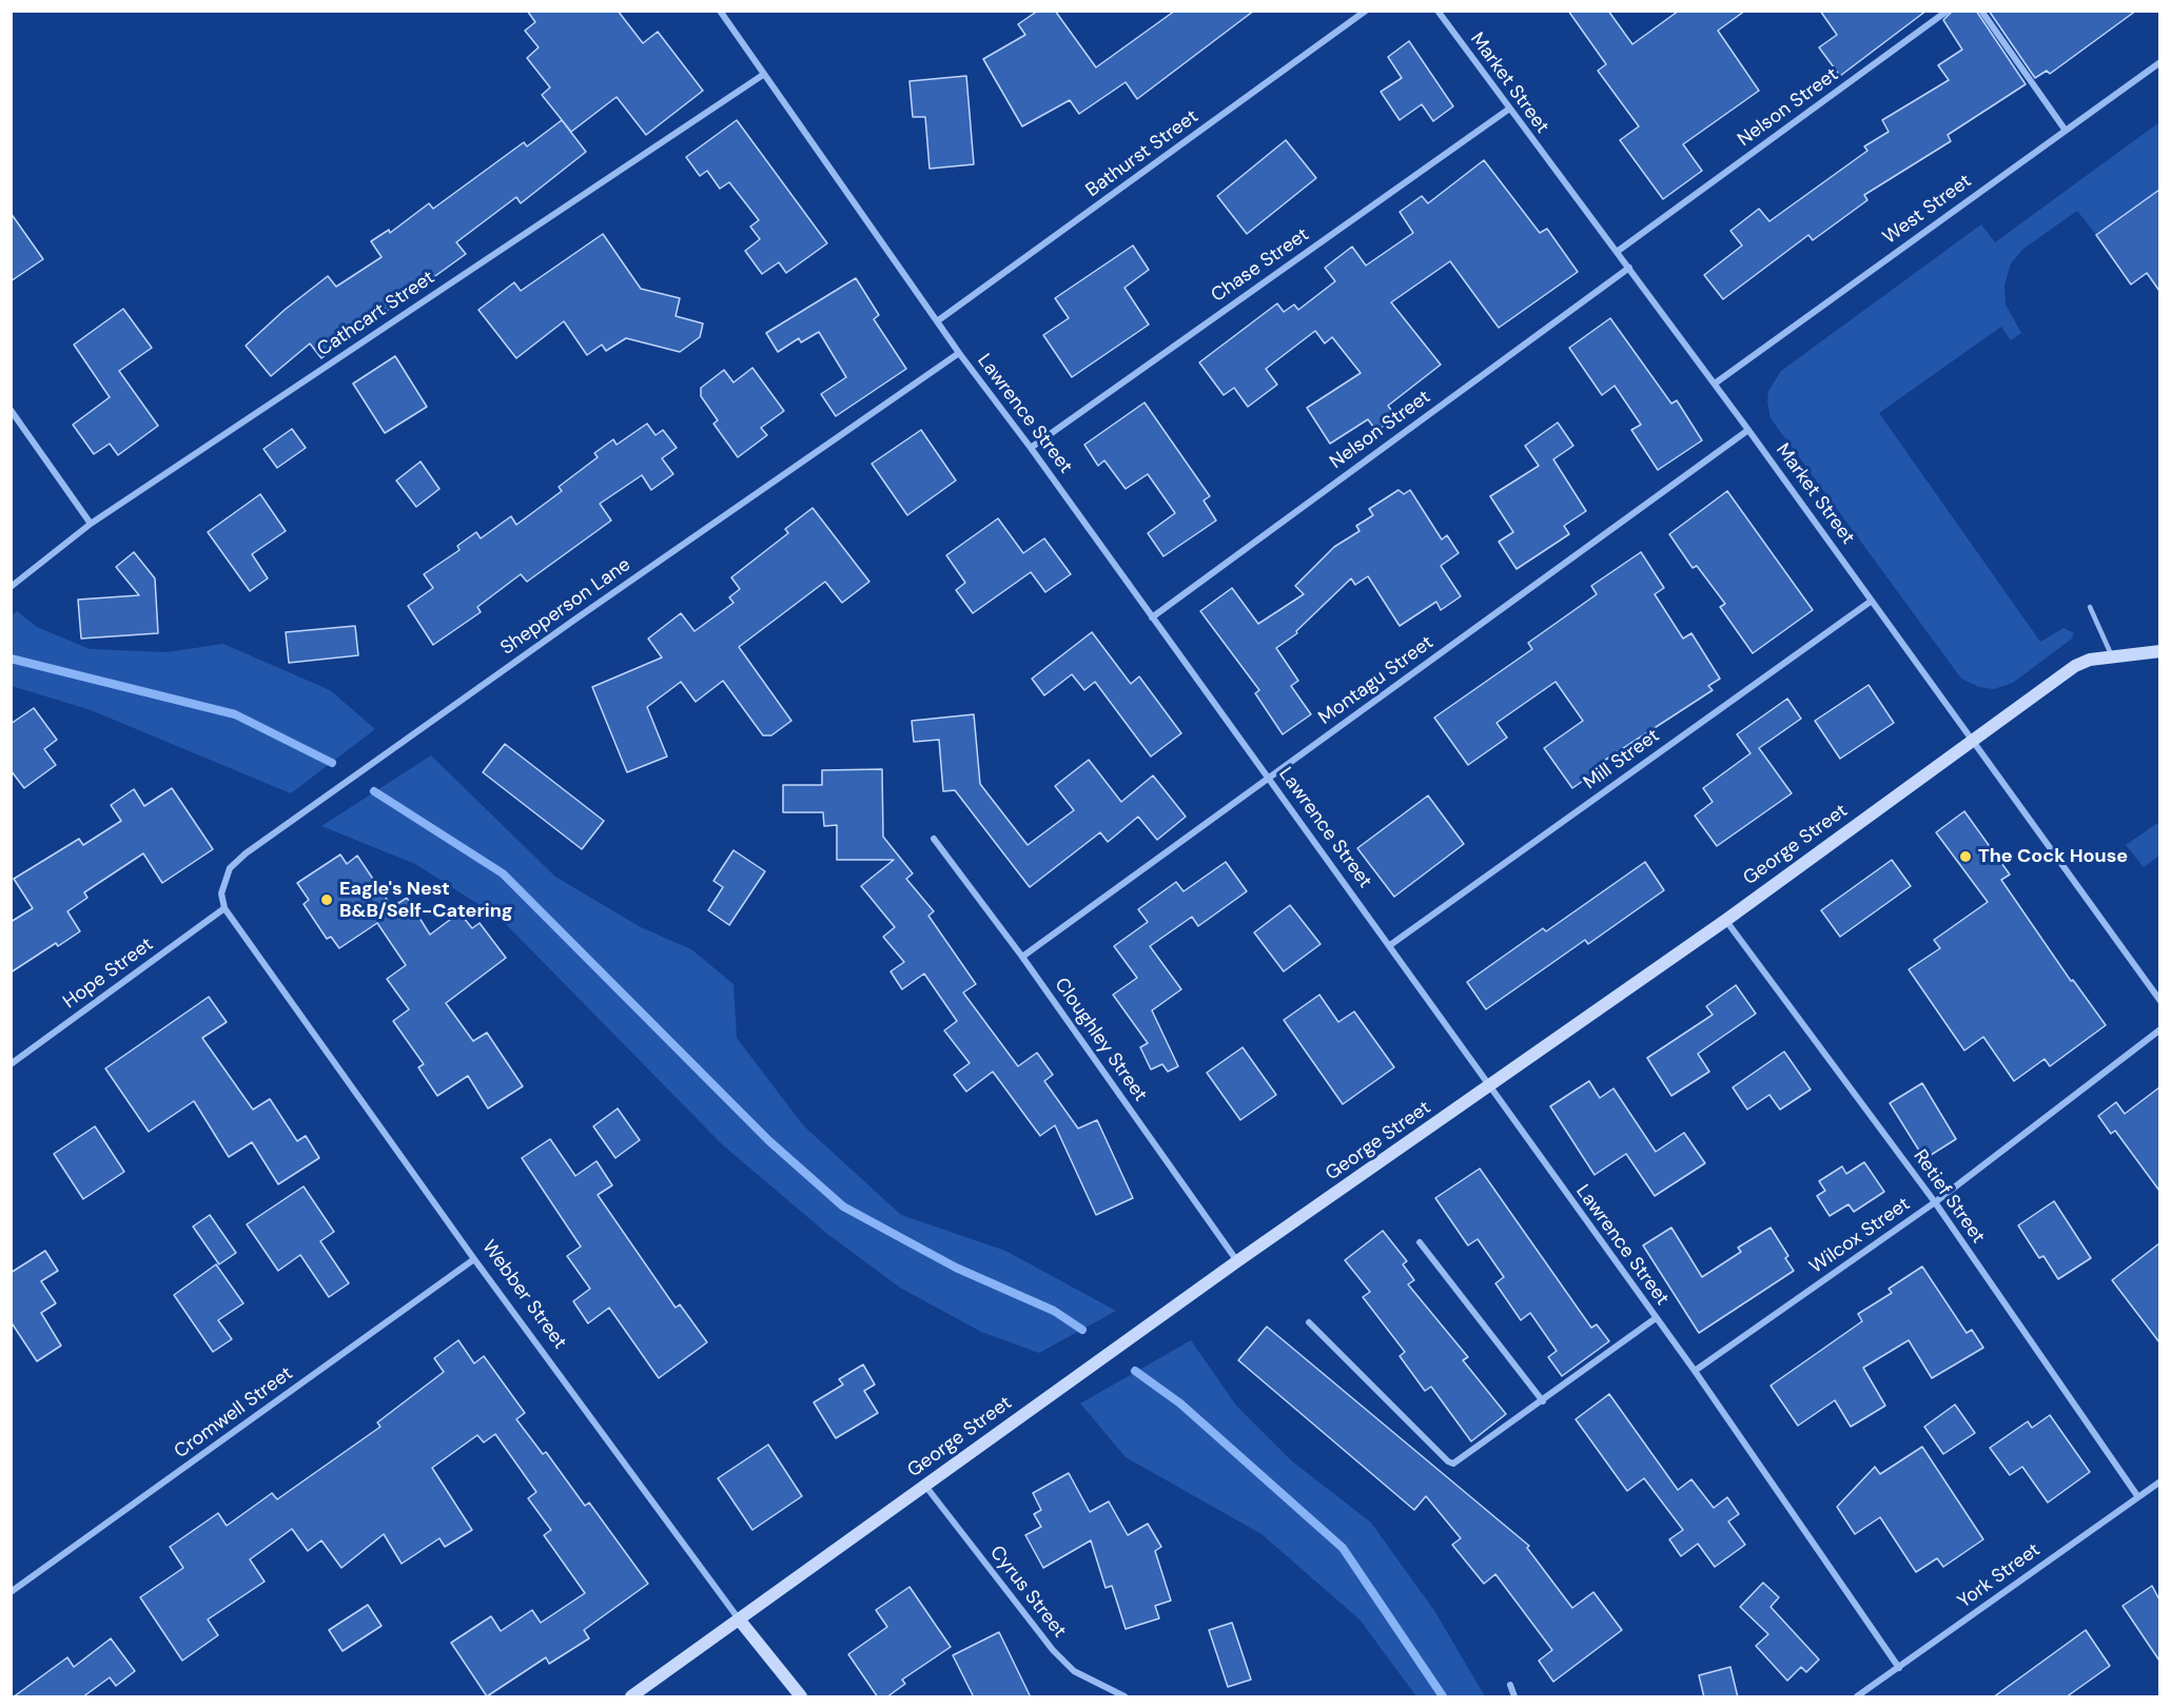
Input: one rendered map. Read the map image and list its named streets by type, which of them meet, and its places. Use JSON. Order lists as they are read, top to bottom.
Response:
{
  "streets": {
    "main road": ["George Street", "Webber Street"],
    "street": [
      "Market Street",
      "Nelson Street",
      "Bathurst Street",
      "West Street",
      "Chase Street",
      "Cathcart Street",
      "Lawrence Street",
      "Shepperson Lane",
      "Montagu Street",
      "Mill Street",
      "Hope Street",
      "Cloughley Street",
      "Retief Street",
      "Wilcox Street",
      "Cromwell Street",
      "York Street",
      "Cyrus Street"
    ]
  },
  "crossings": [
    ["Market Street", "Nelson Street"],
    ["Market Street", "West Street"],
    ["Market Street", "Chase Street"],
    ["Market Street", "Montagu Street"],
    ["Market Street", "Mill Street"],
    ["Market Street", "George Street"],
    ["Nelson Street", "Lawrence Street"],
    ["Bathurst Street", "Lawrence Street"],
    ["Chase Street", "Lawrence Street"],
    ["Cathcart Street", "Lawrence Street"],
    ["Lawrence Street", "Shepperson Lane"],
    ["Lawrence Street", "Montagu Street"],
    ["Lawrence Street", "Mill Street"],
    ["Lawrence Street", "George Street"],
    ["Lawrence Street", "Wilcox Street"],
    ["Lawrence Street", "York Street"],
    ["Shepperson Lane", "Hope Street"],
    ["Shepperson Lane", "Webber Street"],
    ["Montagu Street", "Cloughley Street"],
    ["George Street", "Cloughley Street"],
    ["George Street", "Retief Street"],
    ["George Street", "Webber Street"],
    ["George Street", "Cyrus Street"],
    ["Hope Street", "Webber Street"],
    ["Retief Street", "Wilcox Street"],
    ["Retief Street", "York Street"],
    ["Webber Street", "Cromwell Street"]
  ],
  "places": ["The Cock House", "Eagle's Nest B&B/Self-Catering"]
}
